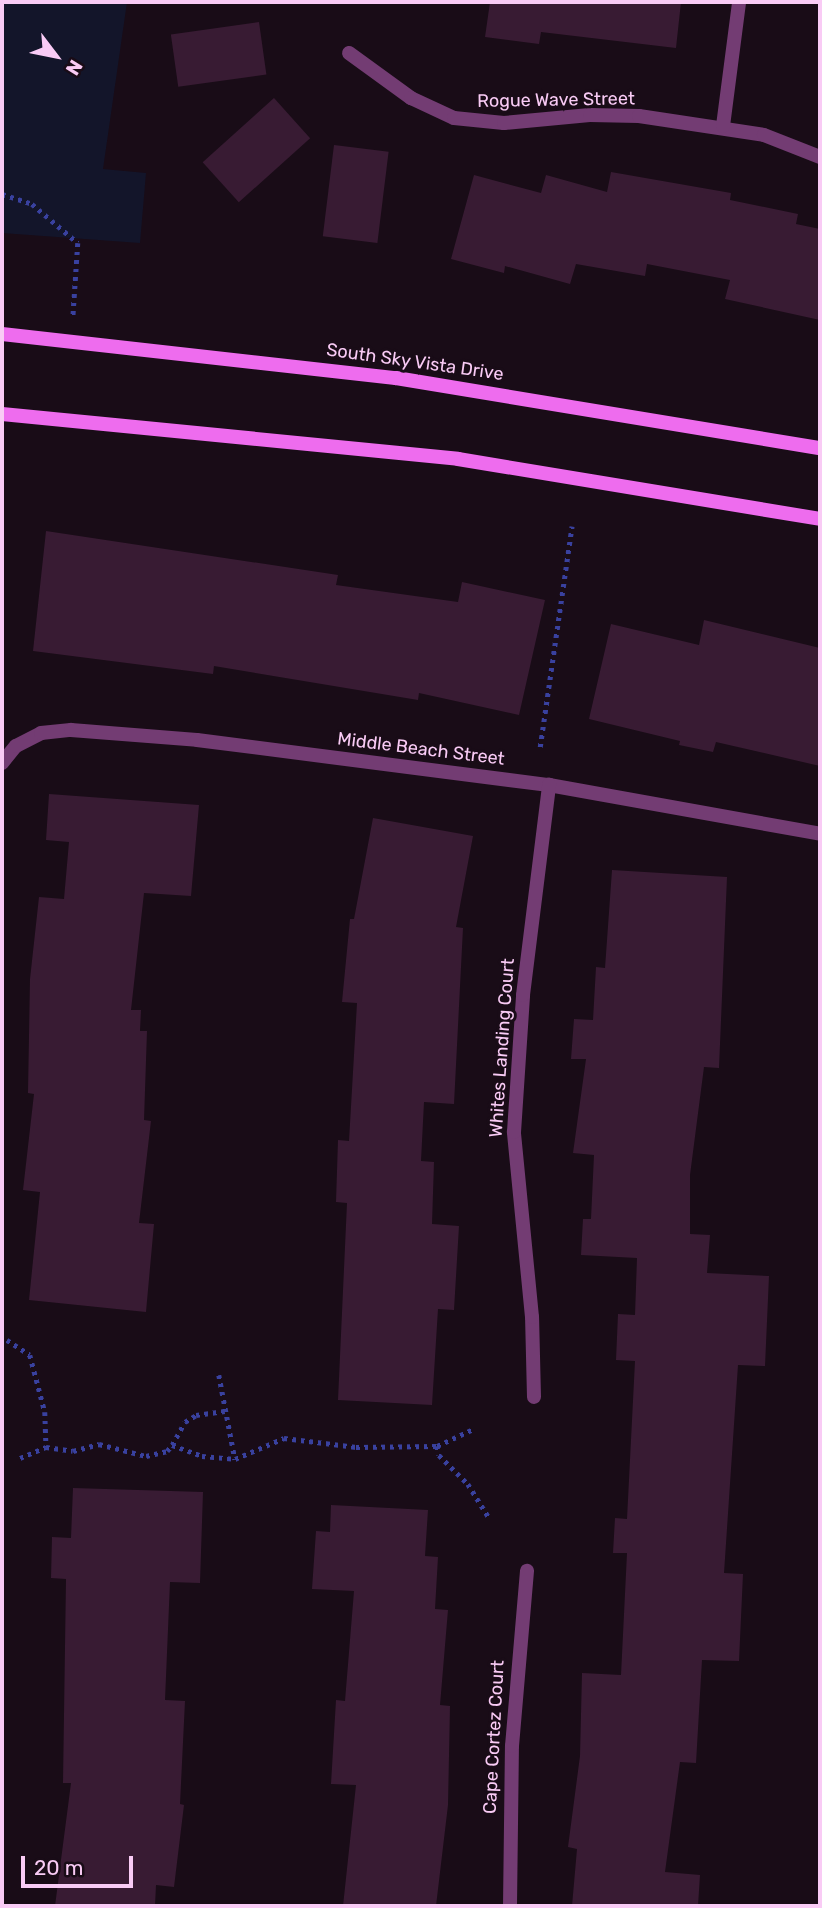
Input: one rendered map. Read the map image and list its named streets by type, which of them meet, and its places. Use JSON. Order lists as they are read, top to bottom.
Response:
{
  "streets": {
    "main road": ["South Sky Vista Drive"],
    "street": [
      "Rogue Wave Street",
      "Middle Beach Street",
      "Whites Landing Court",
      "Cape Cortez Court"
    ]
  },
  "crossings": [
    ["Middle Beach Street", "Whites Landing Court"]
  ],
  "scale_bar": "20 m",
  "north": "bottom right"
}
